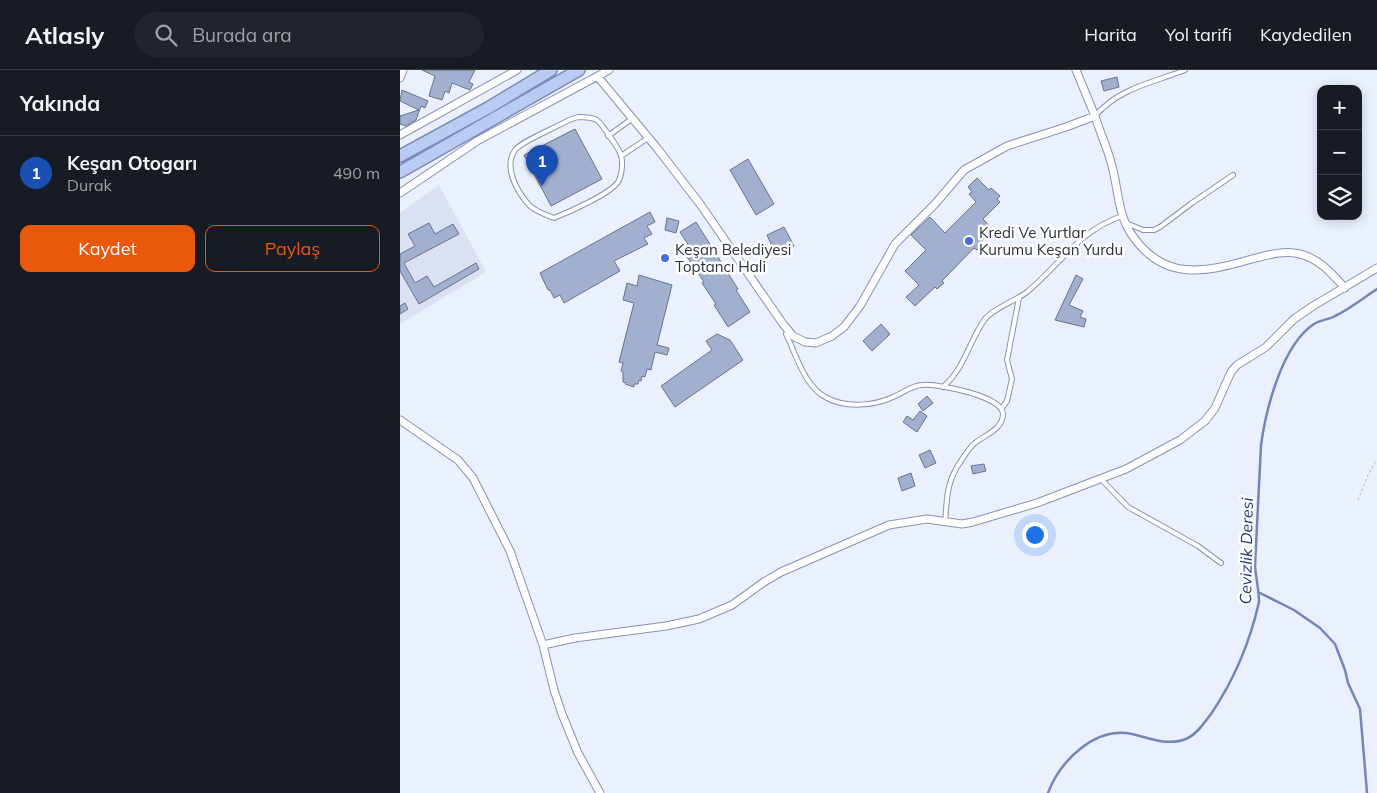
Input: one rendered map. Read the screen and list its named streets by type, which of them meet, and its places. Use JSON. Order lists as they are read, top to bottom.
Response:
{
  "water": ["Cevizlik Deresi"],
  "places": ["Kredi Ve Yurtlar Kurumu Keşan Yurdu", "Keşan Belediyesi Toptancı Hali"],
  "page": {
    "header": "Atlasly",
    "search": "Burada ara",
    "nav": ["Harita", "Yol tarifi", "Kaydedilen"],
    "heading": "Yakında",
    "map_buttons": ["+", "−"],
    "list": [
      {
        "mark": "1",
        "name": "Keşan Otogarı",
        "note": "Durak",
        "value": "490 m"
      }
    ],
    "pins": "1",
    "buttons": ["Kaydet", "Paylaş"]
  }
}
